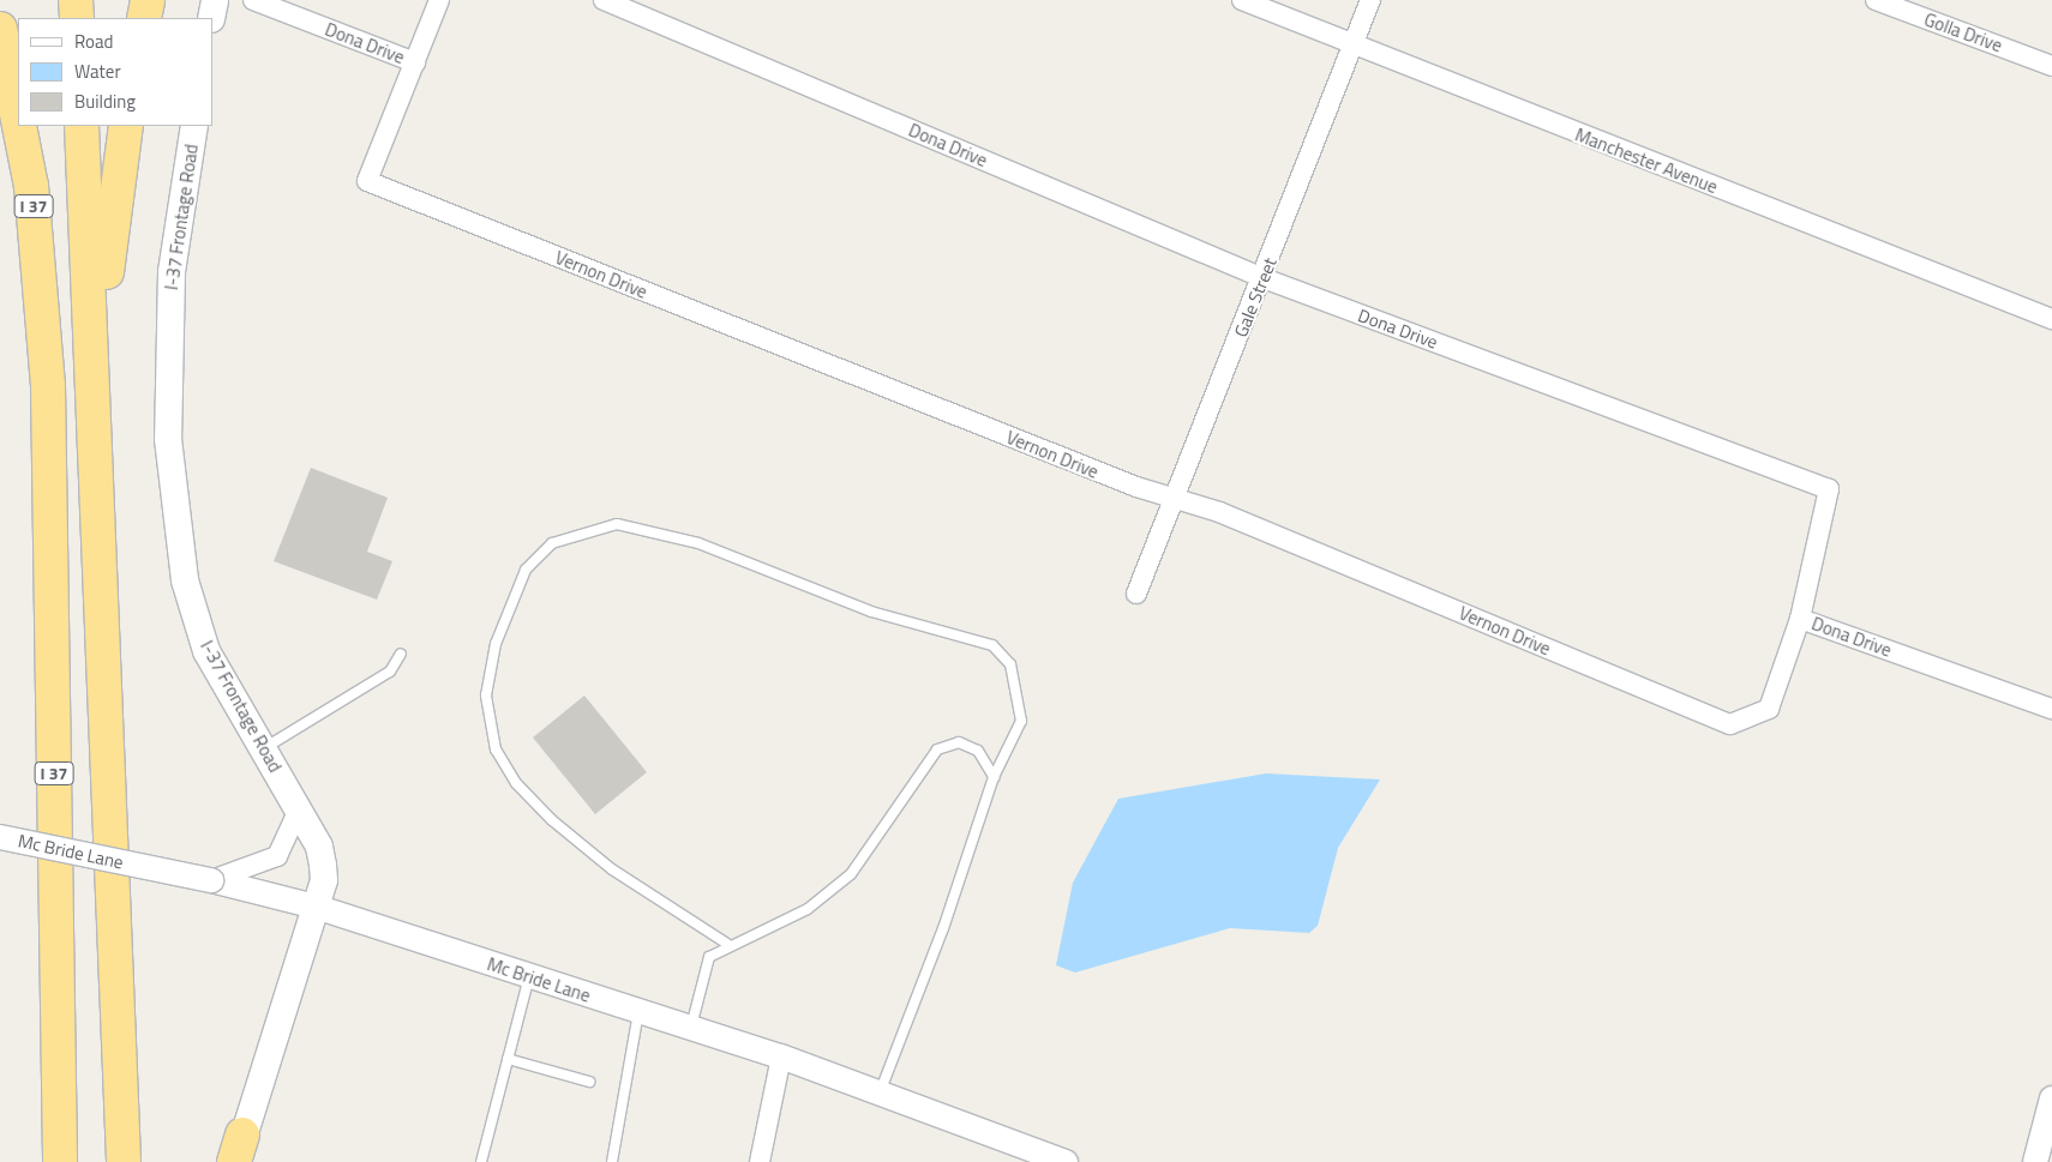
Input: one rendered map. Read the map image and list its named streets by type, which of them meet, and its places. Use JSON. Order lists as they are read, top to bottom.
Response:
{
  "streets": {
    "highway": ["I 37"],
    "main road": ["I-37 Frontage Road"],
    "street": [
      "Golla Drive",
      "Dona Drive",
      "Manchester Avenue",
      "Vernon Drive",
      "Gale Street",
      "Mc Bride Lane"
    ]
  },
  "crossings": [
    ["Dona Drive", "Vernon Drive"],
    ["Dona Drive", "Gale Street"],
    ["Manchester Avenue", "Gale Street"],
    ["I-37 Frontage Road", "Mc Bride Lane"],
    ["Vernon Drive", "Gale Street"]
  ],
  "legend": ["Road", "Water", "Building"]
}
